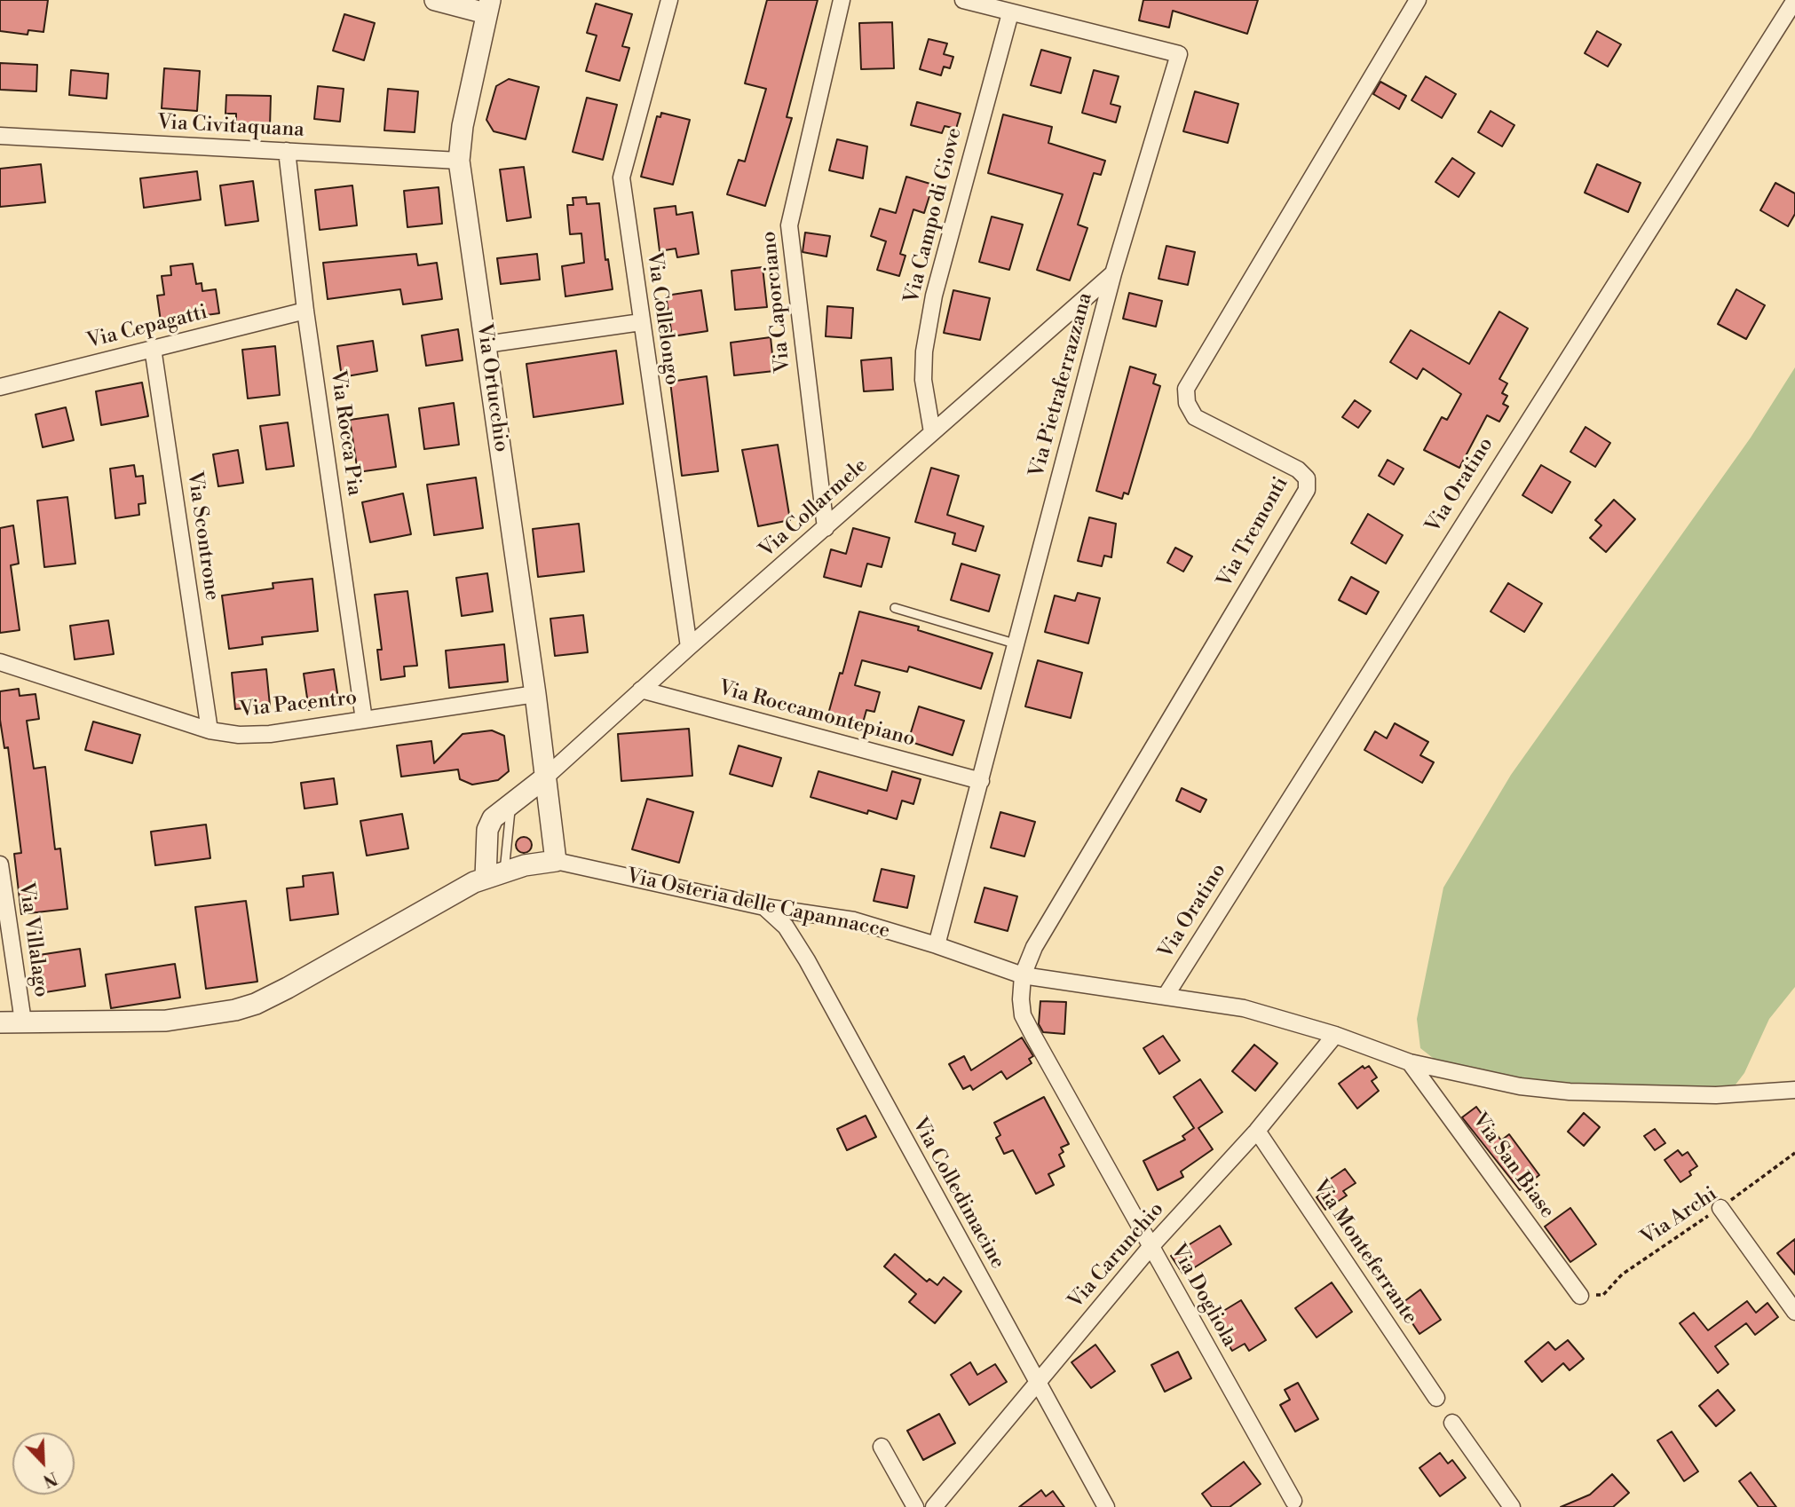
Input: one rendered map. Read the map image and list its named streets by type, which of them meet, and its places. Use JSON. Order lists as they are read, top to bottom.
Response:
{
  "streets": {
    "street": [
      "Via Civitaquana",
      "Via Campo di Giove",
      "Via Caporciano",
      "Via Collelongo",
      "Via Cepagatti",
      "Via Pietraferrazzana",
      "Via Ortucchio",
      "Via Rocca Pia",
      "Via Oratino",
      "Via Collarmele",
      "Via Tremonti",
      "Via Scontrone",
      "Via Pacentro",
      "Via Roccamontepiano",
      "Via Osteria delle Capannacce",
      "Via Villalago",
      "Via San Biase",
      "Via Colledimacine",
      "Via Monteferrante",
      "Via Carunchio",
      "Via Dogliola"
    ],
    "path": ["Via Archi"]
  },
  "crossings": [
    ["Via Civitaquana", "Via Ortucchio"],
    ["Via Civitaquana", "Via Rocca Pia"],
    ["Via Campo di Giove", "Via Pietraferrazzana"],
    ["Via Campo di Giove", "Via Collarmele"],
    ["Via Caporciano", "Via Collarmele"],
    ["Via Collelongo", "Via Collarmele"],
    ["Via Cepagatti", "Via Rocca Pia"],
    ["Via Cepagatti", "Via Scontrone"],
    ["Via Pietraferrazzana", "Via Collarmele"],
    ["Via Pietraferrazzana", "Via Roccamontepiano"],
    ["Via Pietraferrazzana", "Via Osteria delle Capannacce"],
    ["Via Ortucchio", "Via Collarmele"],
    ["Via Ortucchio", "Via Pacentro"],
    ["Via Ortucchio", "Via Osteria delle Capannacce"],
    ["Via Rocca Pia", "Via Pacentro"],
    ["Via Oratino", "Via Osteria delle Capannacce"],
    ["Via Collarmele", "Via Roccamontepiano"],
    ["Via Tremonti", "Via Osteria delle Capannacce"],
    ["Via Tremonti", "Via Dogliola"],
    ["Via Scontrone", "Via Pacentro"],
    ["Via Osteria delle Capannacce", "Via Villalago"],
    ["Via Osteria delle Capannacce", "Via San Biase"],
    ["Via Osteria delle Capannacce", "Via Colledimacine"],
    ["Via Osteria delle Capannacce", "Via Carunchio"],
    ["Via Osteria delle Capannacce", "Via Dogliola"],
    ["Via San Biase", "Via Archi"],
    ["Via Colledimacine", "Via Carunchio"],
    ["Via Monteferrante", "Via Carunchio"],
    ["Via Carunchio", "Via Dogliola"]
  ],
  "north": "bottom right"
}
